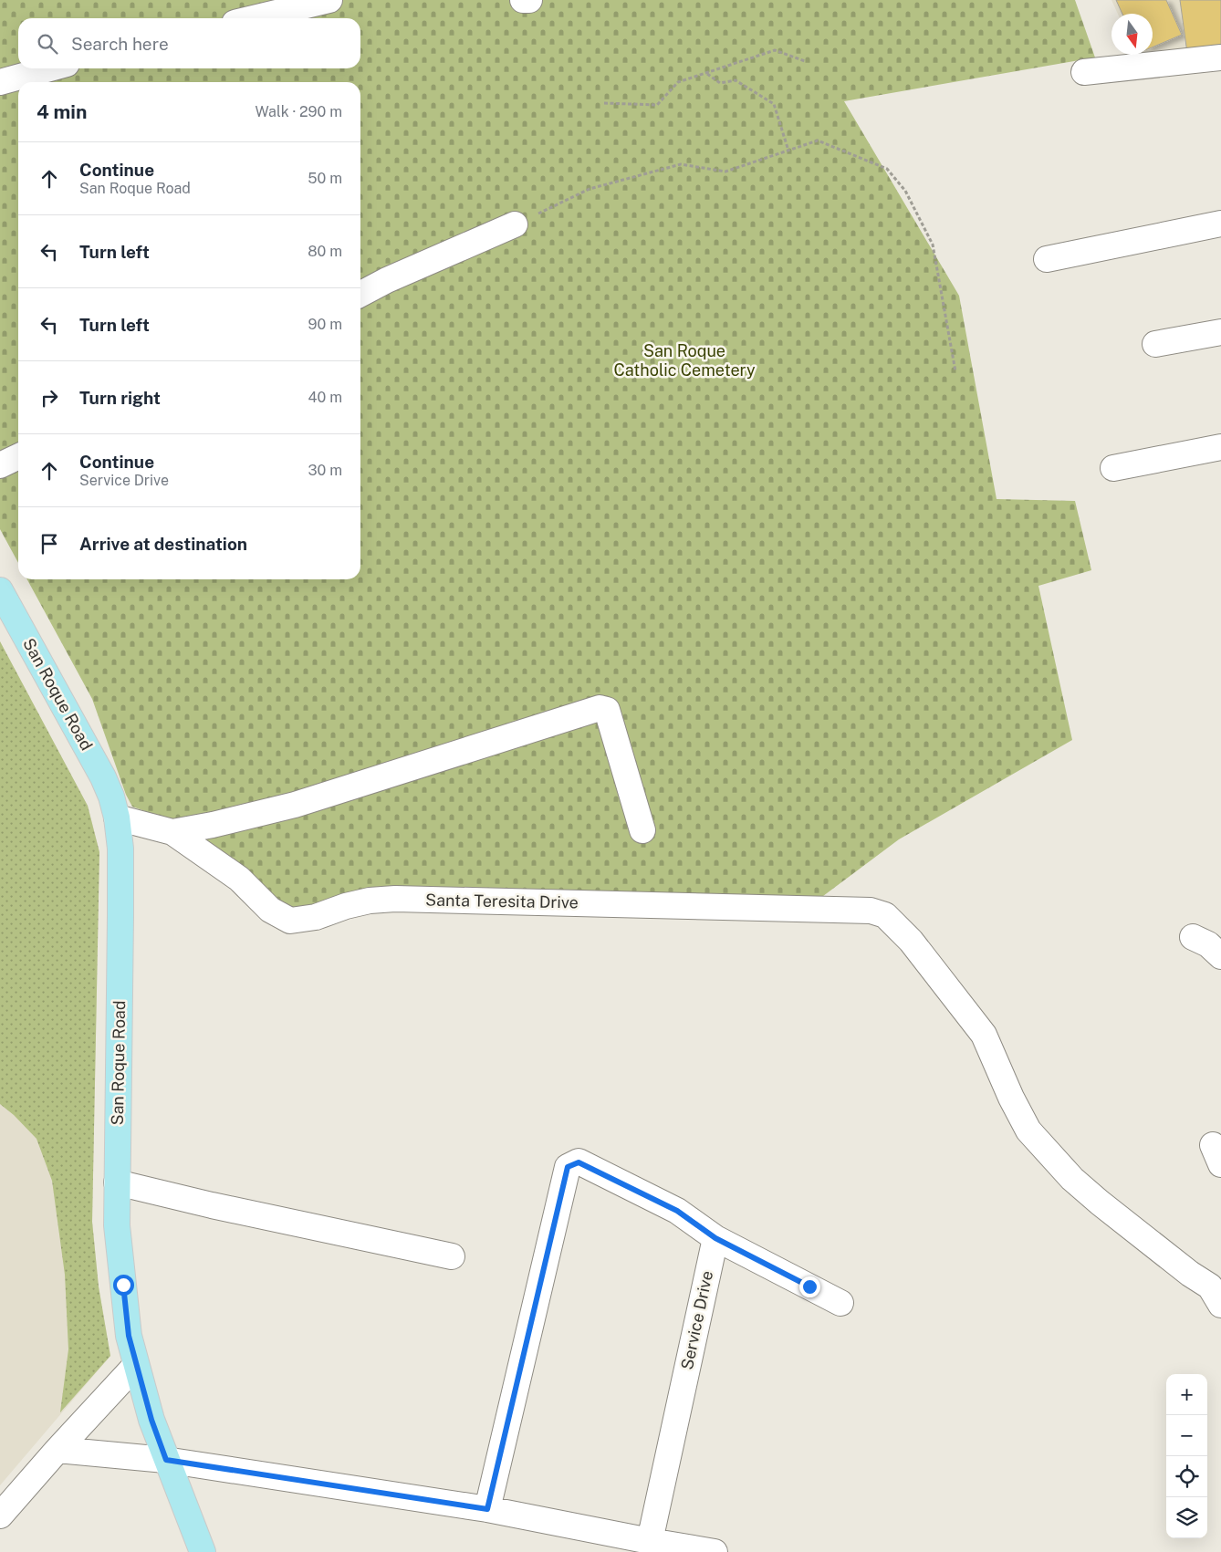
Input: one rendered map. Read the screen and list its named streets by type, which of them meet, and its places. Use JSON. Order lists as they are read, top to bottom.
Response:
{
  "streets": {
    "main road": ["San Roque Road"],
    "street": ["Santa Teresita Drive", "Service Drive"]
  },
  "crossings": [
    ["San Roque Road", "Santa Teresita Drive"]
  ],
  "parks": ["San Roque Catholic Cemetery"],
  "north": "bottom",
  "page": {
    "search": "Search here",
    "heading": ["4 min", "Walk · 290 m"],
    "list": [
      ["Continue", "San Roque Road", "50 m"],
      ["Turn left", "80 m"],
      ["Turn left", "90 m"],
      ["Turn right", "40 m"],
      ["Continue", "Service Drive", "30 m"],
      "Arrive at destination"
    ],
    "map_buttons": ["+", "−"]
  }
}
